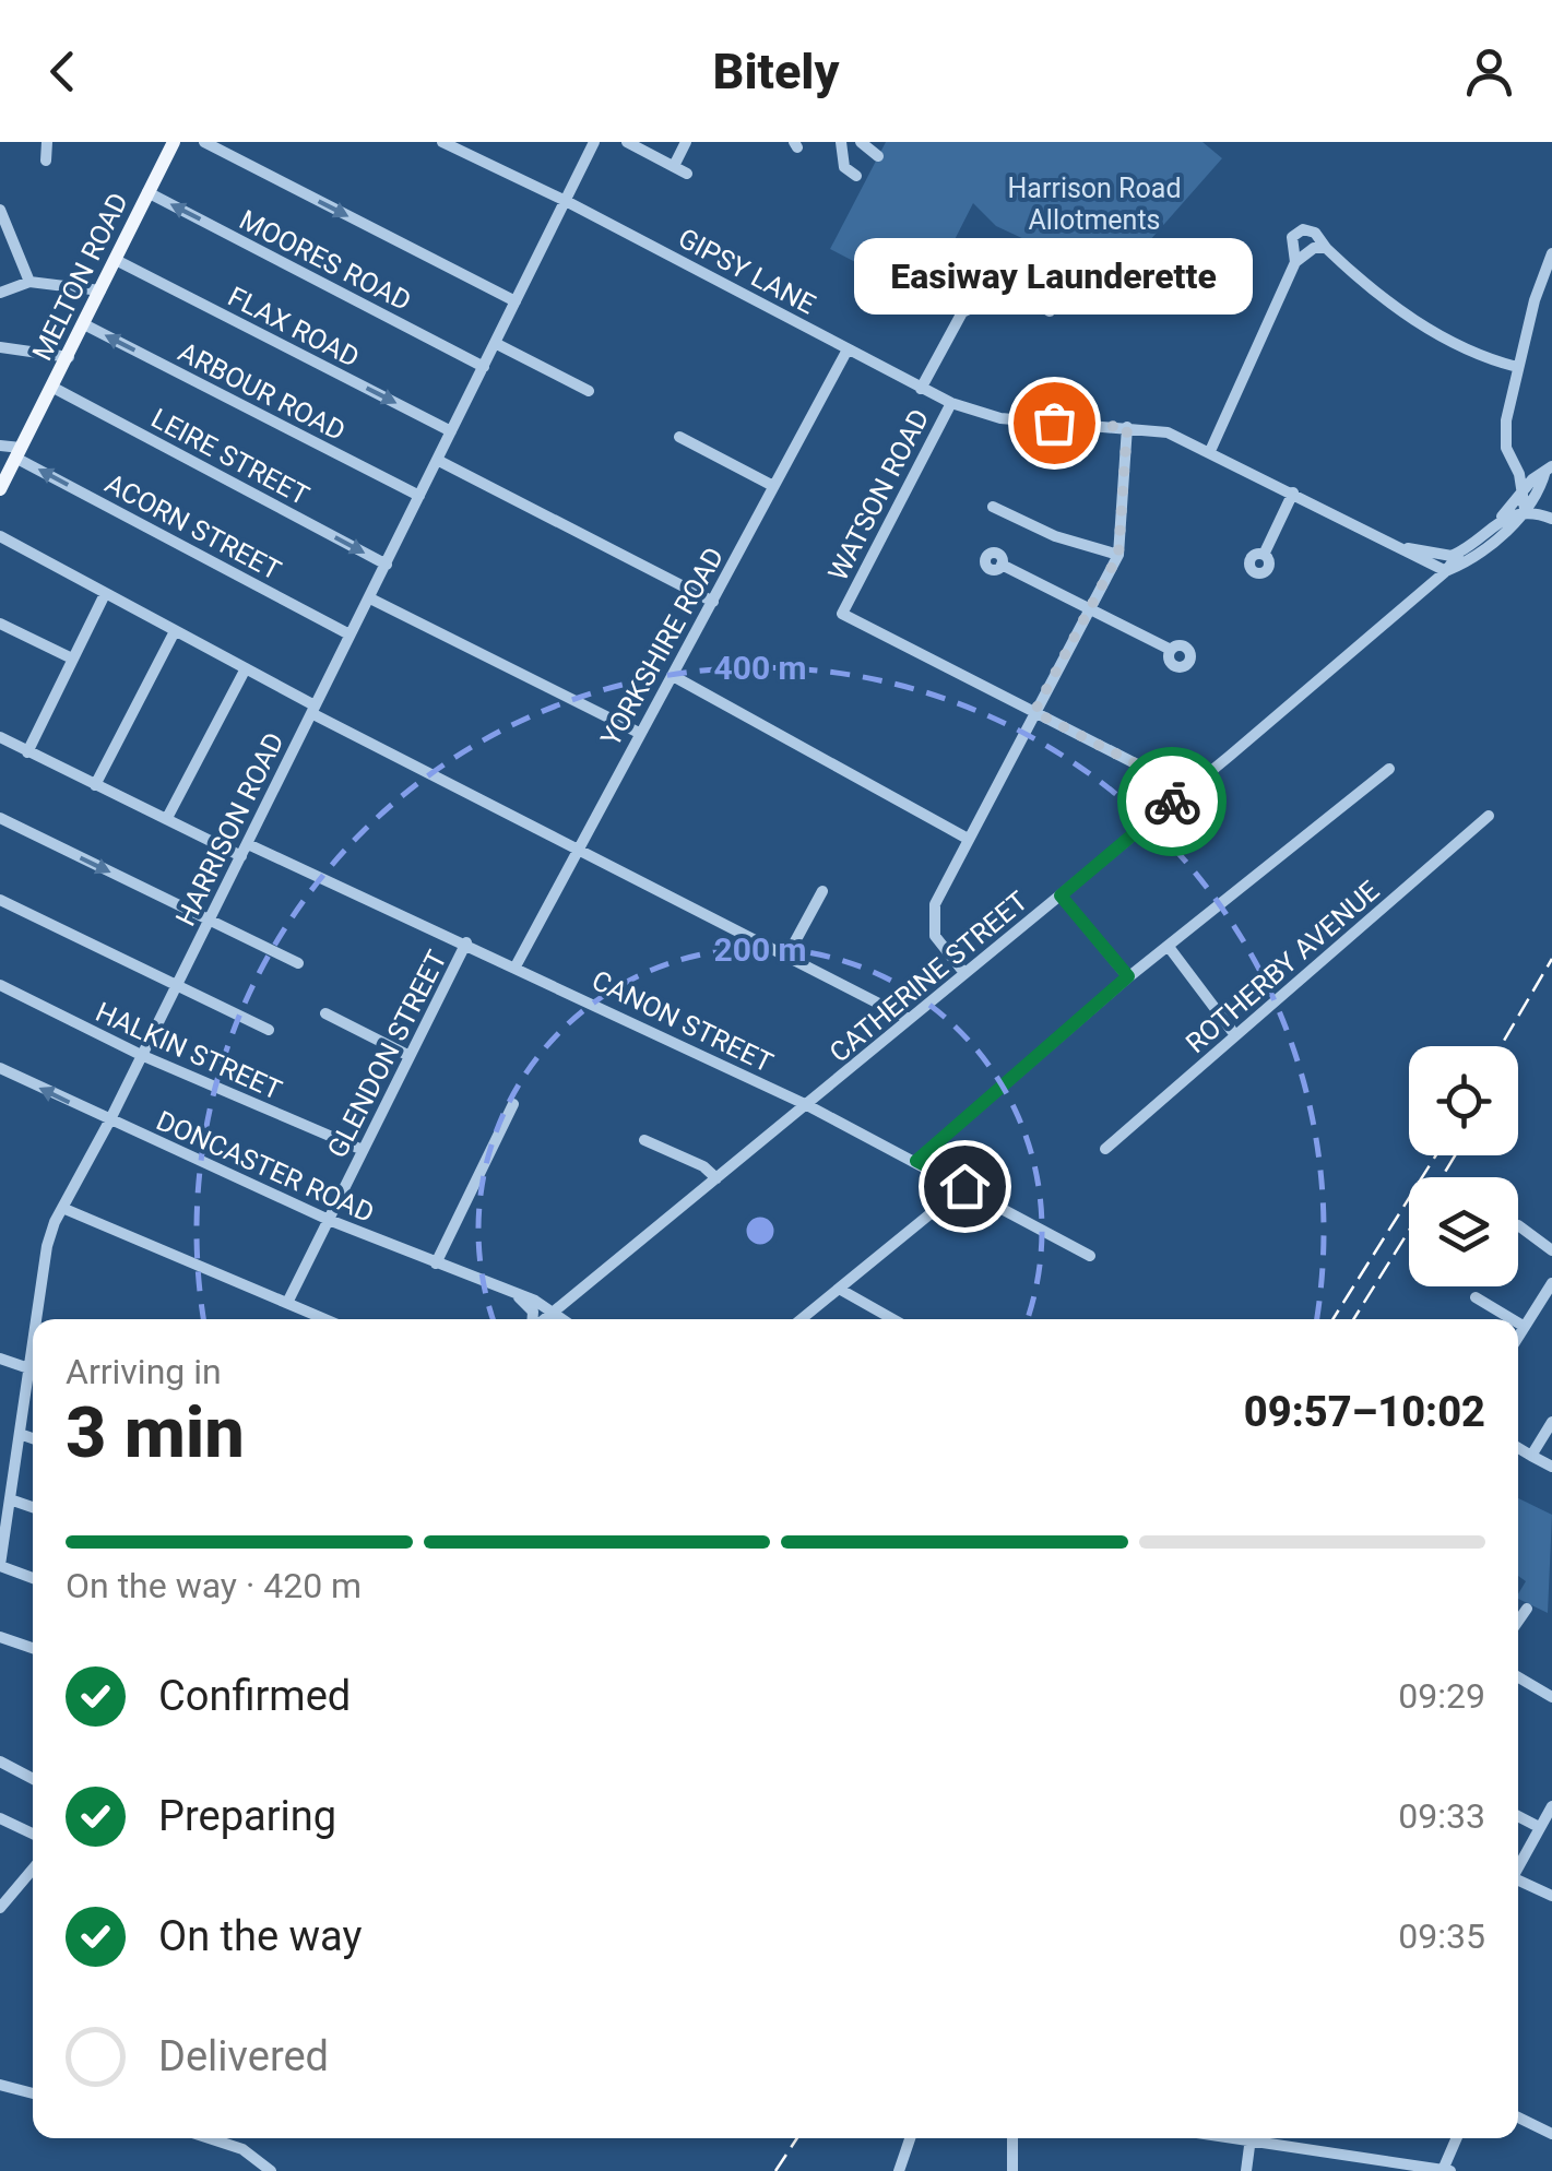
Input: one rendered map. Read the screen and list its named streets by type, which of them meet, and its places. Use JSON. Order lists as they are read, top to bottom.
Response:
{
  "streets": {
    "main road": ["MELTON ROAD"],
    "street": [
      "MOORES ROAD",
      "GIPSY LANE",
      "FLAX ROAD",
      "ARBOUR ROAD",
      "LEIRE STREET",
      "WATSON ROAD",
      "ACORN STREET",
      "YORKSHIRE ROAD",
      "HARRISON ROAD",
      "ROTHERBY AVENUE",
      "CATHERINE STREET",
      "CANON STREET",
      "HALKIN STREET",
      "GLENDON STREET",
      "DONCASTER ROAD"
    ]
  },
  "crossings": [
    ["MOORES ROAD", "MELTON ROAD"],
    ["MOORES ROAD", "HARRISON ROAD"],
    ["GIPSY LANE", "WATSON ROAD"],
    ["GIPSY LANE", "YORKSHIRE ROAD"],
    ["GIPSY LANE", "HARRISON ROAD"],
    ["GIPSY LANE", "CATHERINE STREET"],
    ["MELTON ROAD", "FLAX ROAD"],
    ["MELTON ROAD", "ARBOUR ROAD"],
    ["MELTON ROAD", "LEIRE STREET"],
    ["MELTON ROAD", "ACORN STREET"],
    ["FLAX ROAD", "HARRISON ROAD"],
    ["ARBOUR ROAD", "HARRISON ROAD"],
    ["LEIRE STREET", "HARRISON ROAD"],
    ["WATSON ROAD", "CATHERINE STREET"],
    ["ACORN STREET", "HARRISON ROAD"],
    ["YORKSHIRE ROAD", "CANON STREET"],
    ["HARRISON ROAD", "CANON STREET"],
    ["HARRISON ROAD", "HALKIN STREET"],
    ["HARRISON ROAD", "DONCASTER ROAD"],
    ["CATHERINE STREET", "CANON STREET"],
    ["CATHERINE STREET", "DONCASTER ROAD"],
    ["CANON STREET", "GLENDON STREET"],
    ["HALKIN STREET", "GLENDON STREET"],
    ["GLENDON STREET", "DONCASTER ROAD"]
  ],
  "one_way": ["FLAX ROAD", "ARBOUR ROAD", "LEIRE STREET"],
  "parks": ["Harrison Road Allotments"],
  "places": ["Easiway Launderette"],
  "page": {
    "header": "Bitely",
    "bubble": "Easiway Launderette",
    "heading": ["3 min", "Arriving in", "09:57–10:02"],
    "bar": "On the way · 420 m",
    "list": [
      ["Confirmed", "09:29"],
      ["Preparing", "09:33"],
      ["On the way", "09:35"],
      "Delivered"
    ]
  },
  "rings": ["400 m", "200 m"]
}
